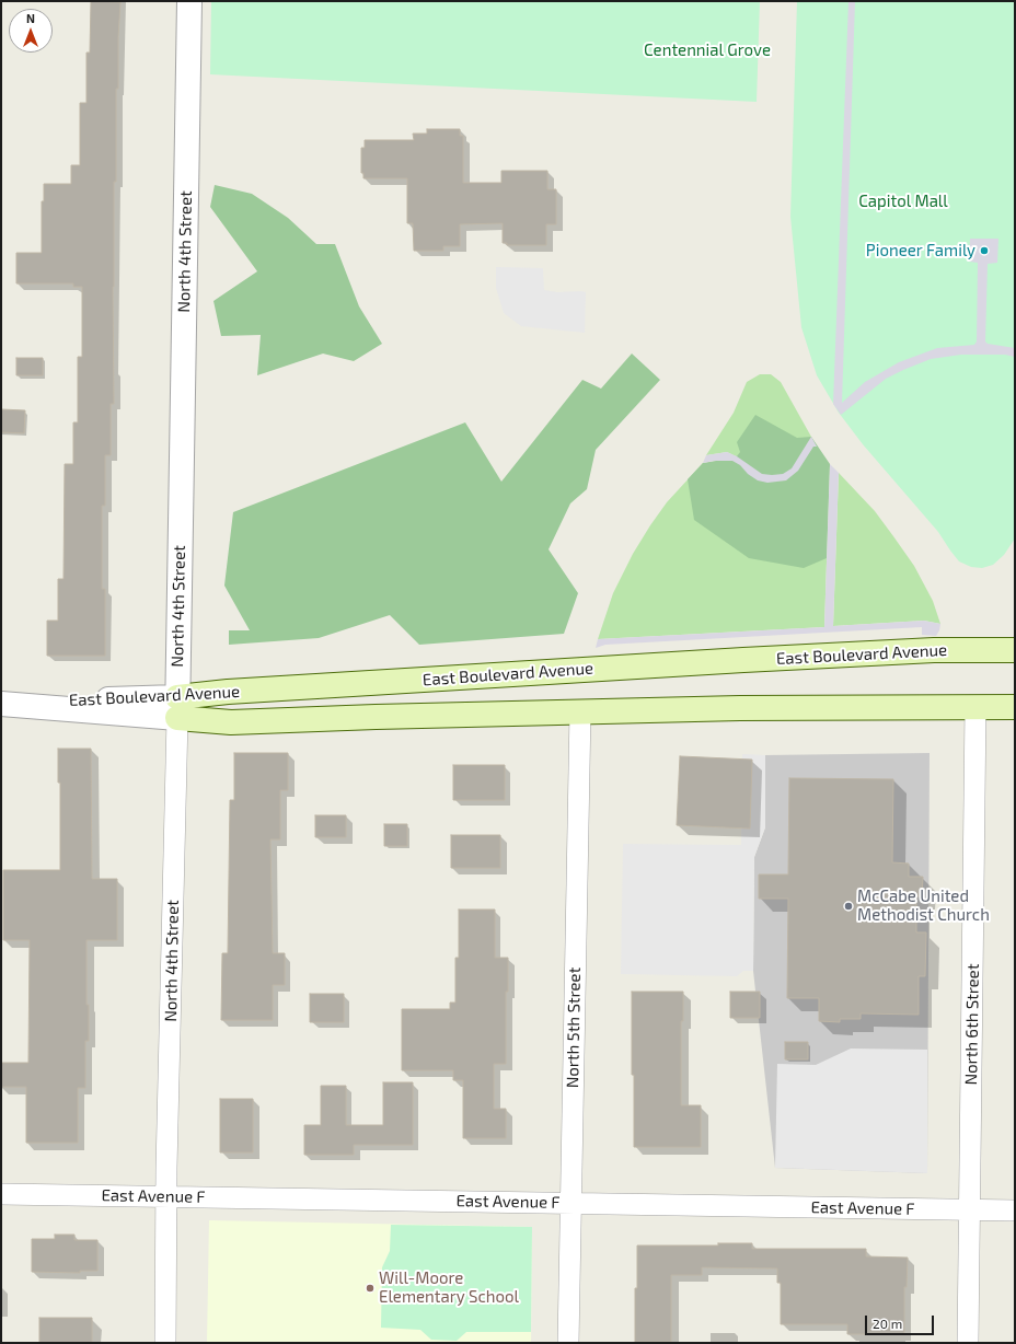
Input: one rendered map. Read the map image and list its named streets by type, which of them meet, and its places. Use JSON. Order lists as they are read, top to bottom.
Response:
{
  "streets": {
    "main road": ["East Boulevard Avenue"],
    "street": [
      "North 4th Street",
      "North 6th Street",
      "North 5th Street",
      "East Avenue F"
    ]
  },
  "crossings": [
    ["North 4th Street", "East Boulevard Avenue"],
    ["North 4th Street", "East Avenue F"],
    ["East Boulevard Avenue", "North 6th Street"],
    ["East Boulevard Avenue", "North 5th Street"],
    ["North 6th Street", "East Avenue F"],
    ["North 5th Street", "East Avenue F"]
  ],
  "parks": ["Centennial Grove", "Capitol Mall"],
  "places": ["Pioneer Family", "McCabe United Methodist Church", "Will-Moore Elementary School"],
  "scale_bar": "20 m",
  "north": "top"
}
